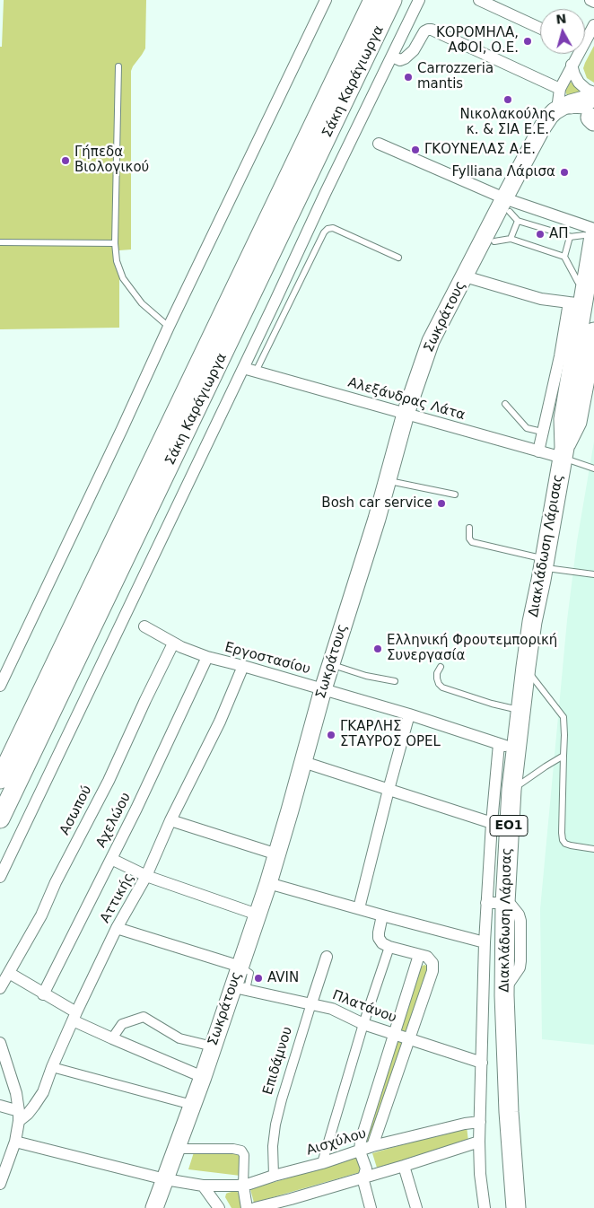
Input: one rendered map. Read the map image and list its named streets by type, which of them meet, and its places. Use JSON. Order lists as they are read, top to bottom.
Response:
{
  "streets": {
    "main road": [
      "Σάκη Καράγιωργα",
      "Σωκράτους",
      "Διακλάδωση Λάρισας",
      "ΕΟ1"
    ],
    "street": [
      "Αλεξάνδρας Λάτα",
      "Εργοστασίου",
      "Ασωπού",
      "Αχελώου",
      "Αττικής",
      "Πλατάνου",
      "Επιδάμνου",
      "Αισχύλου"
    ]
  },
  "crossings": [
    ["Σωκράτους", "Αλεξάνδρας Λάτα"],
    ["Σωκράτους", "Εργοστασίου"],
    ["Σωκράτους", "Πλατάνου"],
    ["Σωκράτους", "Αισχύλου"],
    ["Αλεξάνδρας Λάτα", "Διακλάδωση Λάρισας"],
    ["Διακλάδωση Λάρισας", "Εργοστασίου"],
    ["Εργοστασίου", "Ασωπού"],
    ["Εργοστασίου", "Αχελώου"],
    ["Εργοστασίου", "Αττικής"],
    ["Πλατάνου", "Επιδάμνου"],
    ["Επιδάμνου", "Αισχύλου"]
  ],
  "places": [
    "ΚΟΡΟΜΗΛΑ, ΑΦΟΙ, Ο.Ε.",
    "Carrozzeria mantis",
    "Νικολακούλης κ. & ΣΙΑ Ε.Ε.",
    "ΓΚΟΥΝΕΛΑΣ Α.Ε.",
    "Γήπεδα Βιολογικού",
    "Fylliana Λάρισα",
    "ΑΠ",
    "Bosh car service",
    "Ελληνική Φρουτεμπορική Συνεργασία",
    "ΓΚΑΡΛΗΣ ΣΤΑΥΡΟΣ OPEL",
    "AVIN"
  ],
  "north": "top"
}
